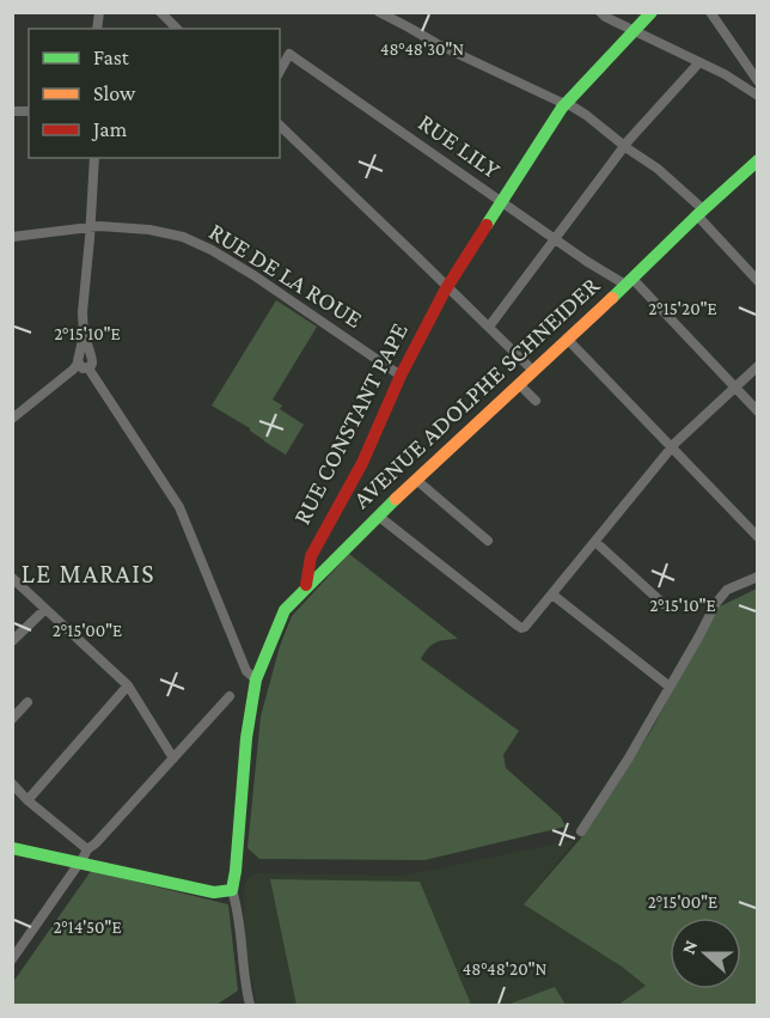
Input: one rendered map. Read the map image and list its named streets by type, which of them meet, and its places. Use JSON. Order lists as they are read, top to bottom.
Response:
{
  "streets": {
    "street": [
      "RUE LILY",
      "RUE DE LA ROUE",
      "AVENUE ADOLPHE SCHNEIDER",
      "RUE CONSTANT PAPE"
    ]
  },
  "crossings": [
    ["RUE LILY", "AVENUE ADOLPHE SCHNEIDER"],
    ["RUE LILY", "RUE CONSTANT PAPE"],
    ["RUE DE LA ROUE", "RUE CONSTANT PAPE"],
    ["AVENUE ADOLPHE SCHNEIDER", "RUE CONSTANT PAPE"]
  ],
  "districts": ["LE MARAIS"],
  "legend": ["Fast", "Slow", "Jam"],
  "north": "left",
  "coordinates": [
    "48°48'30\"N",
    "2°15'20\"E",
    "2°15'10\"E",
    "2°15'00\"E",
    "2°14'50\"E",
    "48°48'20\"N"
  ]
}
